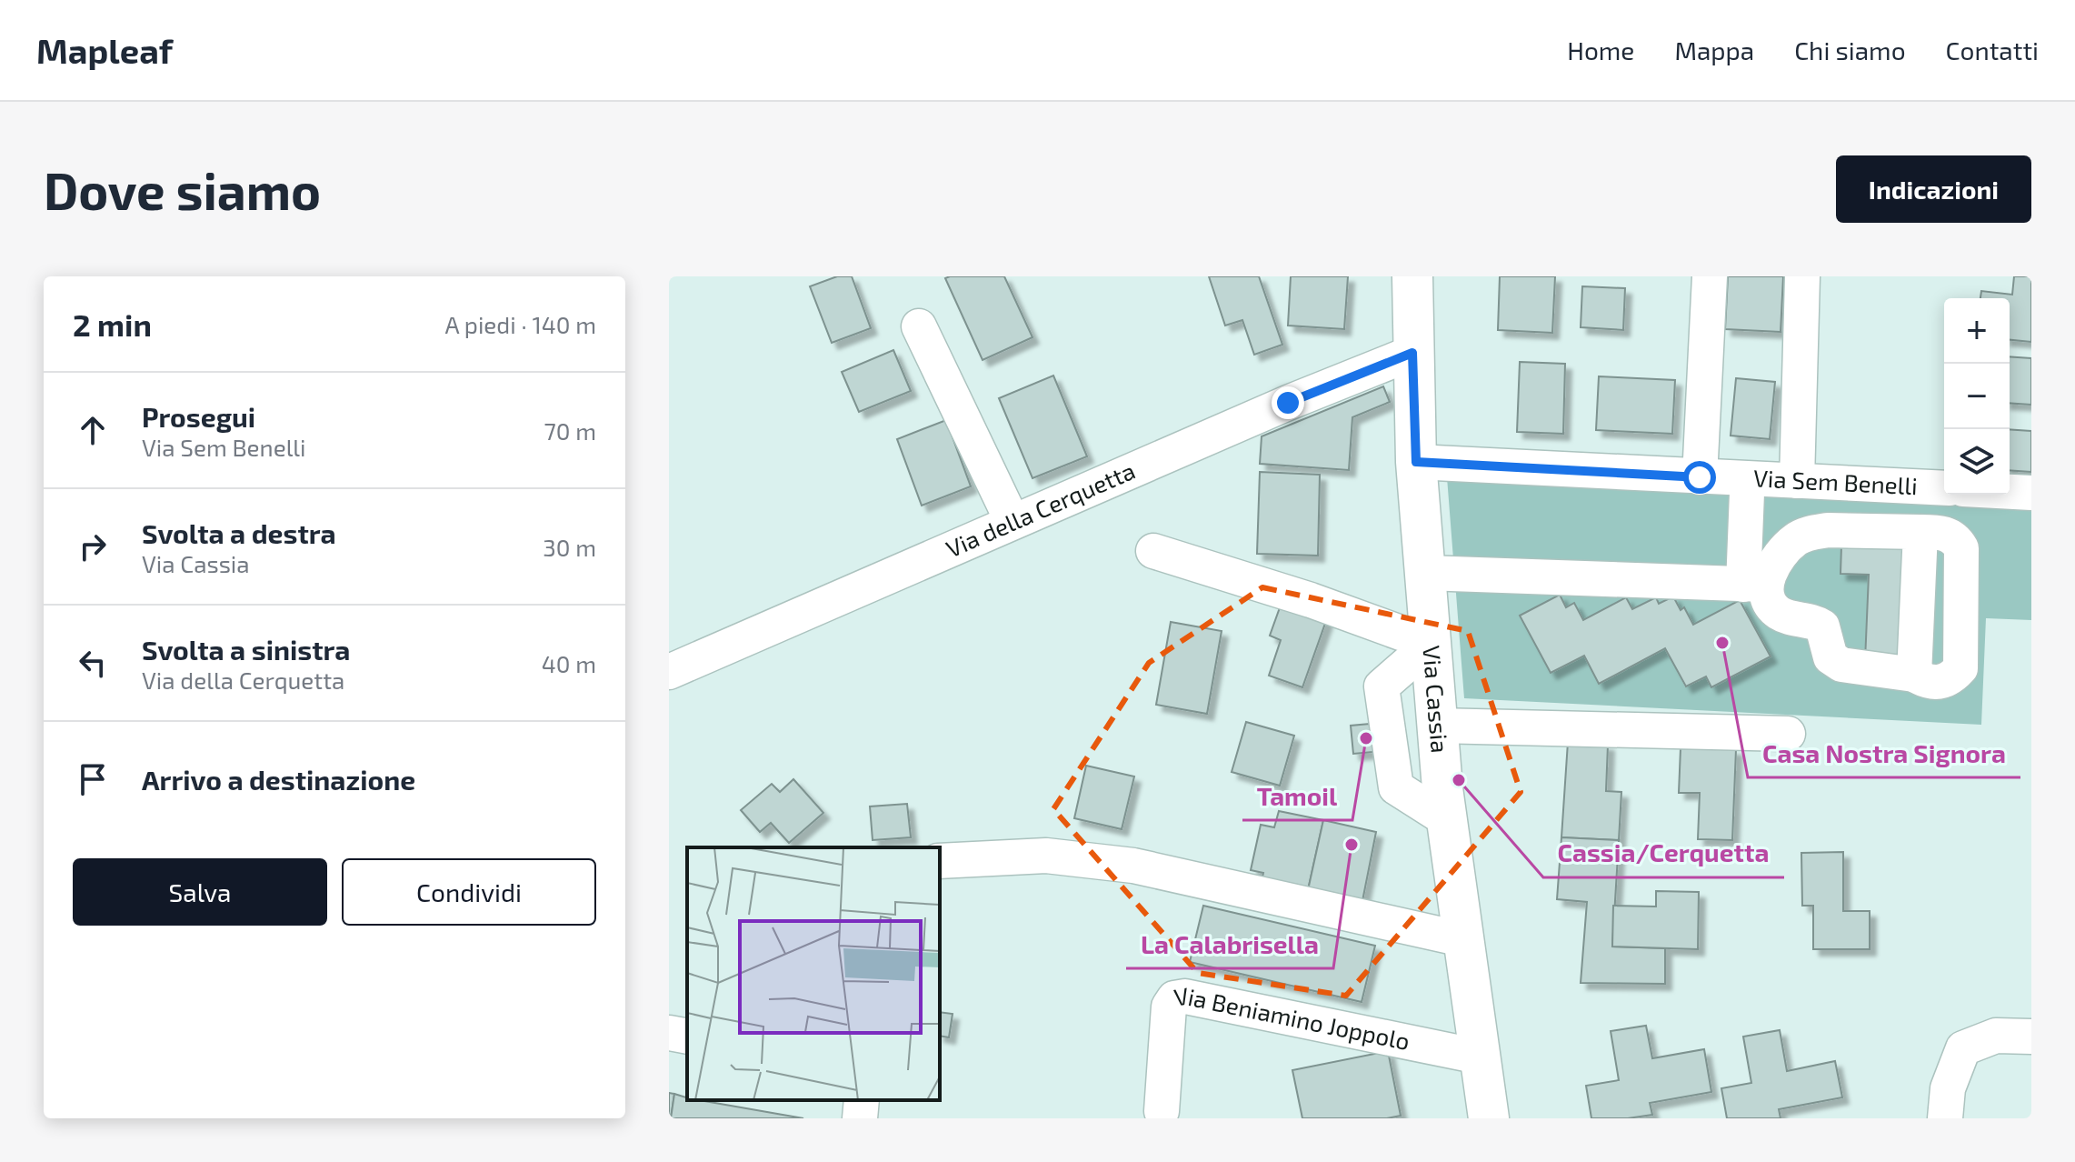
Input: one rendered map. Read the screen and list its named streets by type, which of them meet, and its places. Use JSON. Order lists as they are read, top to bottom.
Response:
{
  "streets": {
    "main road": ["Via Cassia"],
    "street": ["Via Sem Benelli", "Via della Cerquetta", "Via Beniamino Joppolo"]
  },
  "crossings": [
    ["Via Sem Benelli", "Via Cassia"],
    ["Via della Cerquetta", "Via Cassia"],
    ["Via Cassia", "Via Beniamino Joppolo"]
  ],
  "places": [
    "Casa Nostra Signora",
    "Tamoil",
    "Cassia/Cerquetta",
    "La Calabrisella"
  ],
  "page": {
    "header": "Mapleaf",
    "nav": [
      "Home",
      "Mappa",
      "Chi siamo",
      "Contatti"
    ],
    "buttons": [
      "Indicazioni",
      ["Salva", "Condividi"]
    ],
    "title": "Dove siamo",
    "heading": ["2 min", "A piedi · 140 m"],
    "map_buttons": ["+", "−"],
    "list": [
      ["Prosegui", "Via Sem Benelli", "70 m"],
      ["Svolta a destra", "Via Cassia", "30 m"],
      ["Svolta a sinistra", "Via della Cerquetta", "40 m"],
      "Arrivo a destinazione"
    ]
  }
}
